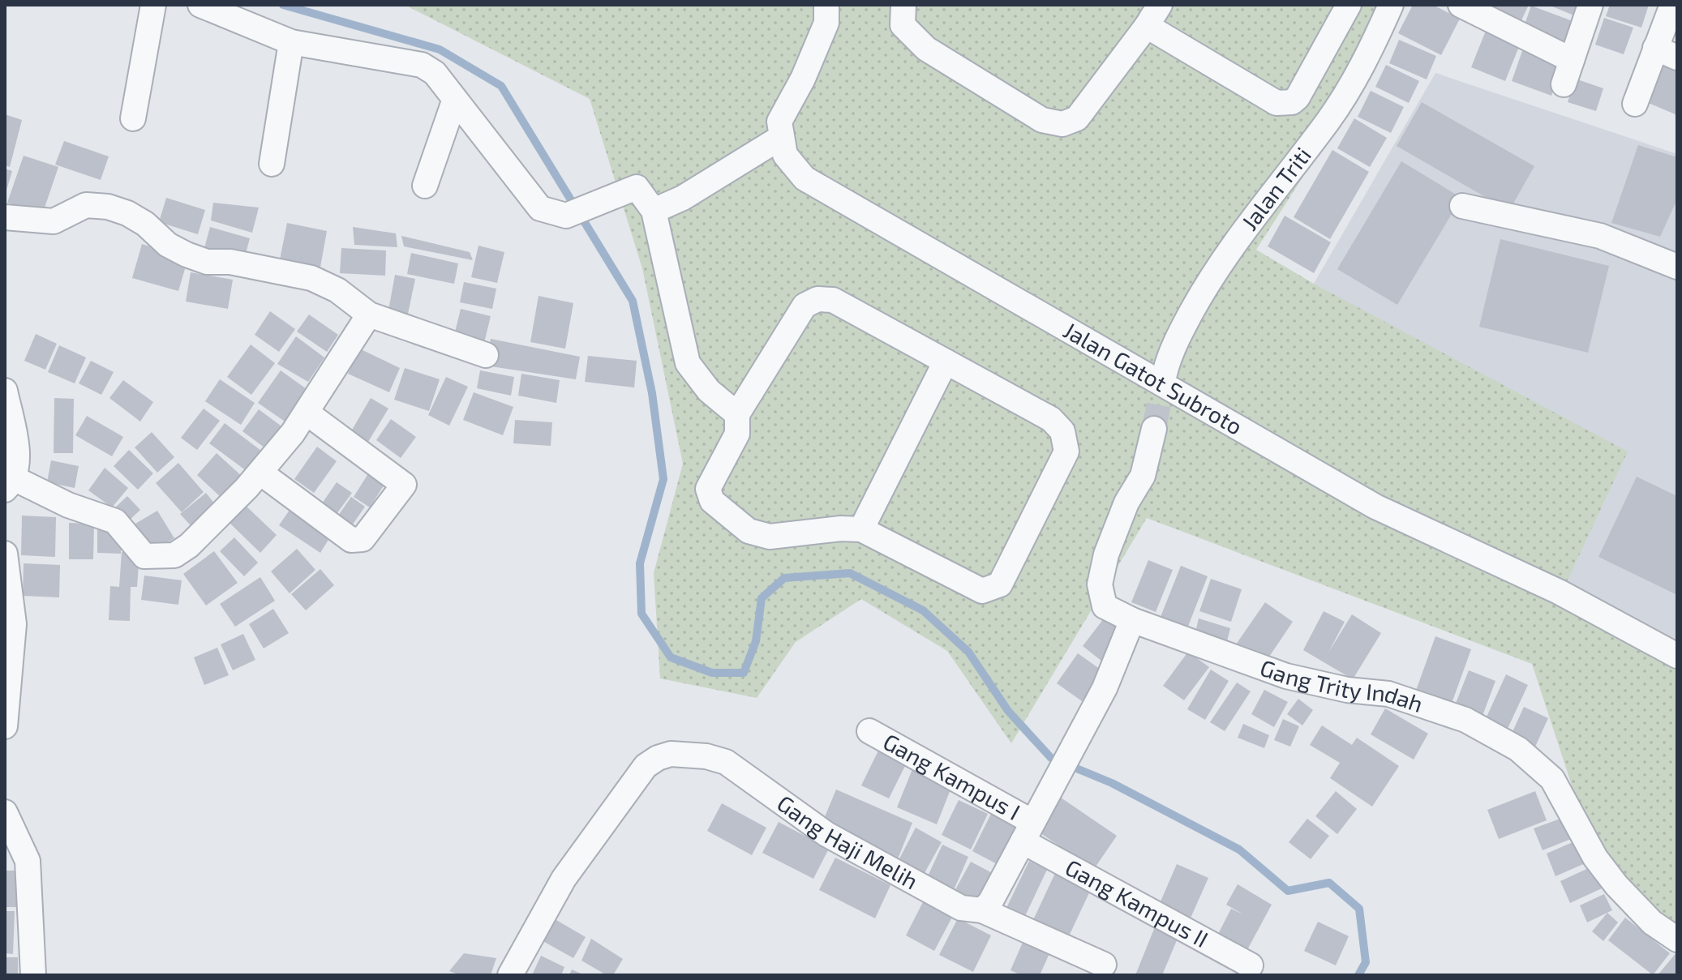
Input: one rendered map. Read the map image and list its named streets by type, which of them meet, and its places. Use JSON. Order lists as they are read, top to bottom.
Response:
{
  "streets": {
    "street": [
      "Jalan Triti",
      "Jalan Gatot Subroto",
      "Gang Trity Indah",
      "Gang Kampus I",
      "Gang Haji Melih",
      "Gang Kampus II"
    ]
  },
  "crossings": [
    ["Gang Kampus I", "Gang Kampus II"]
  ]
}
